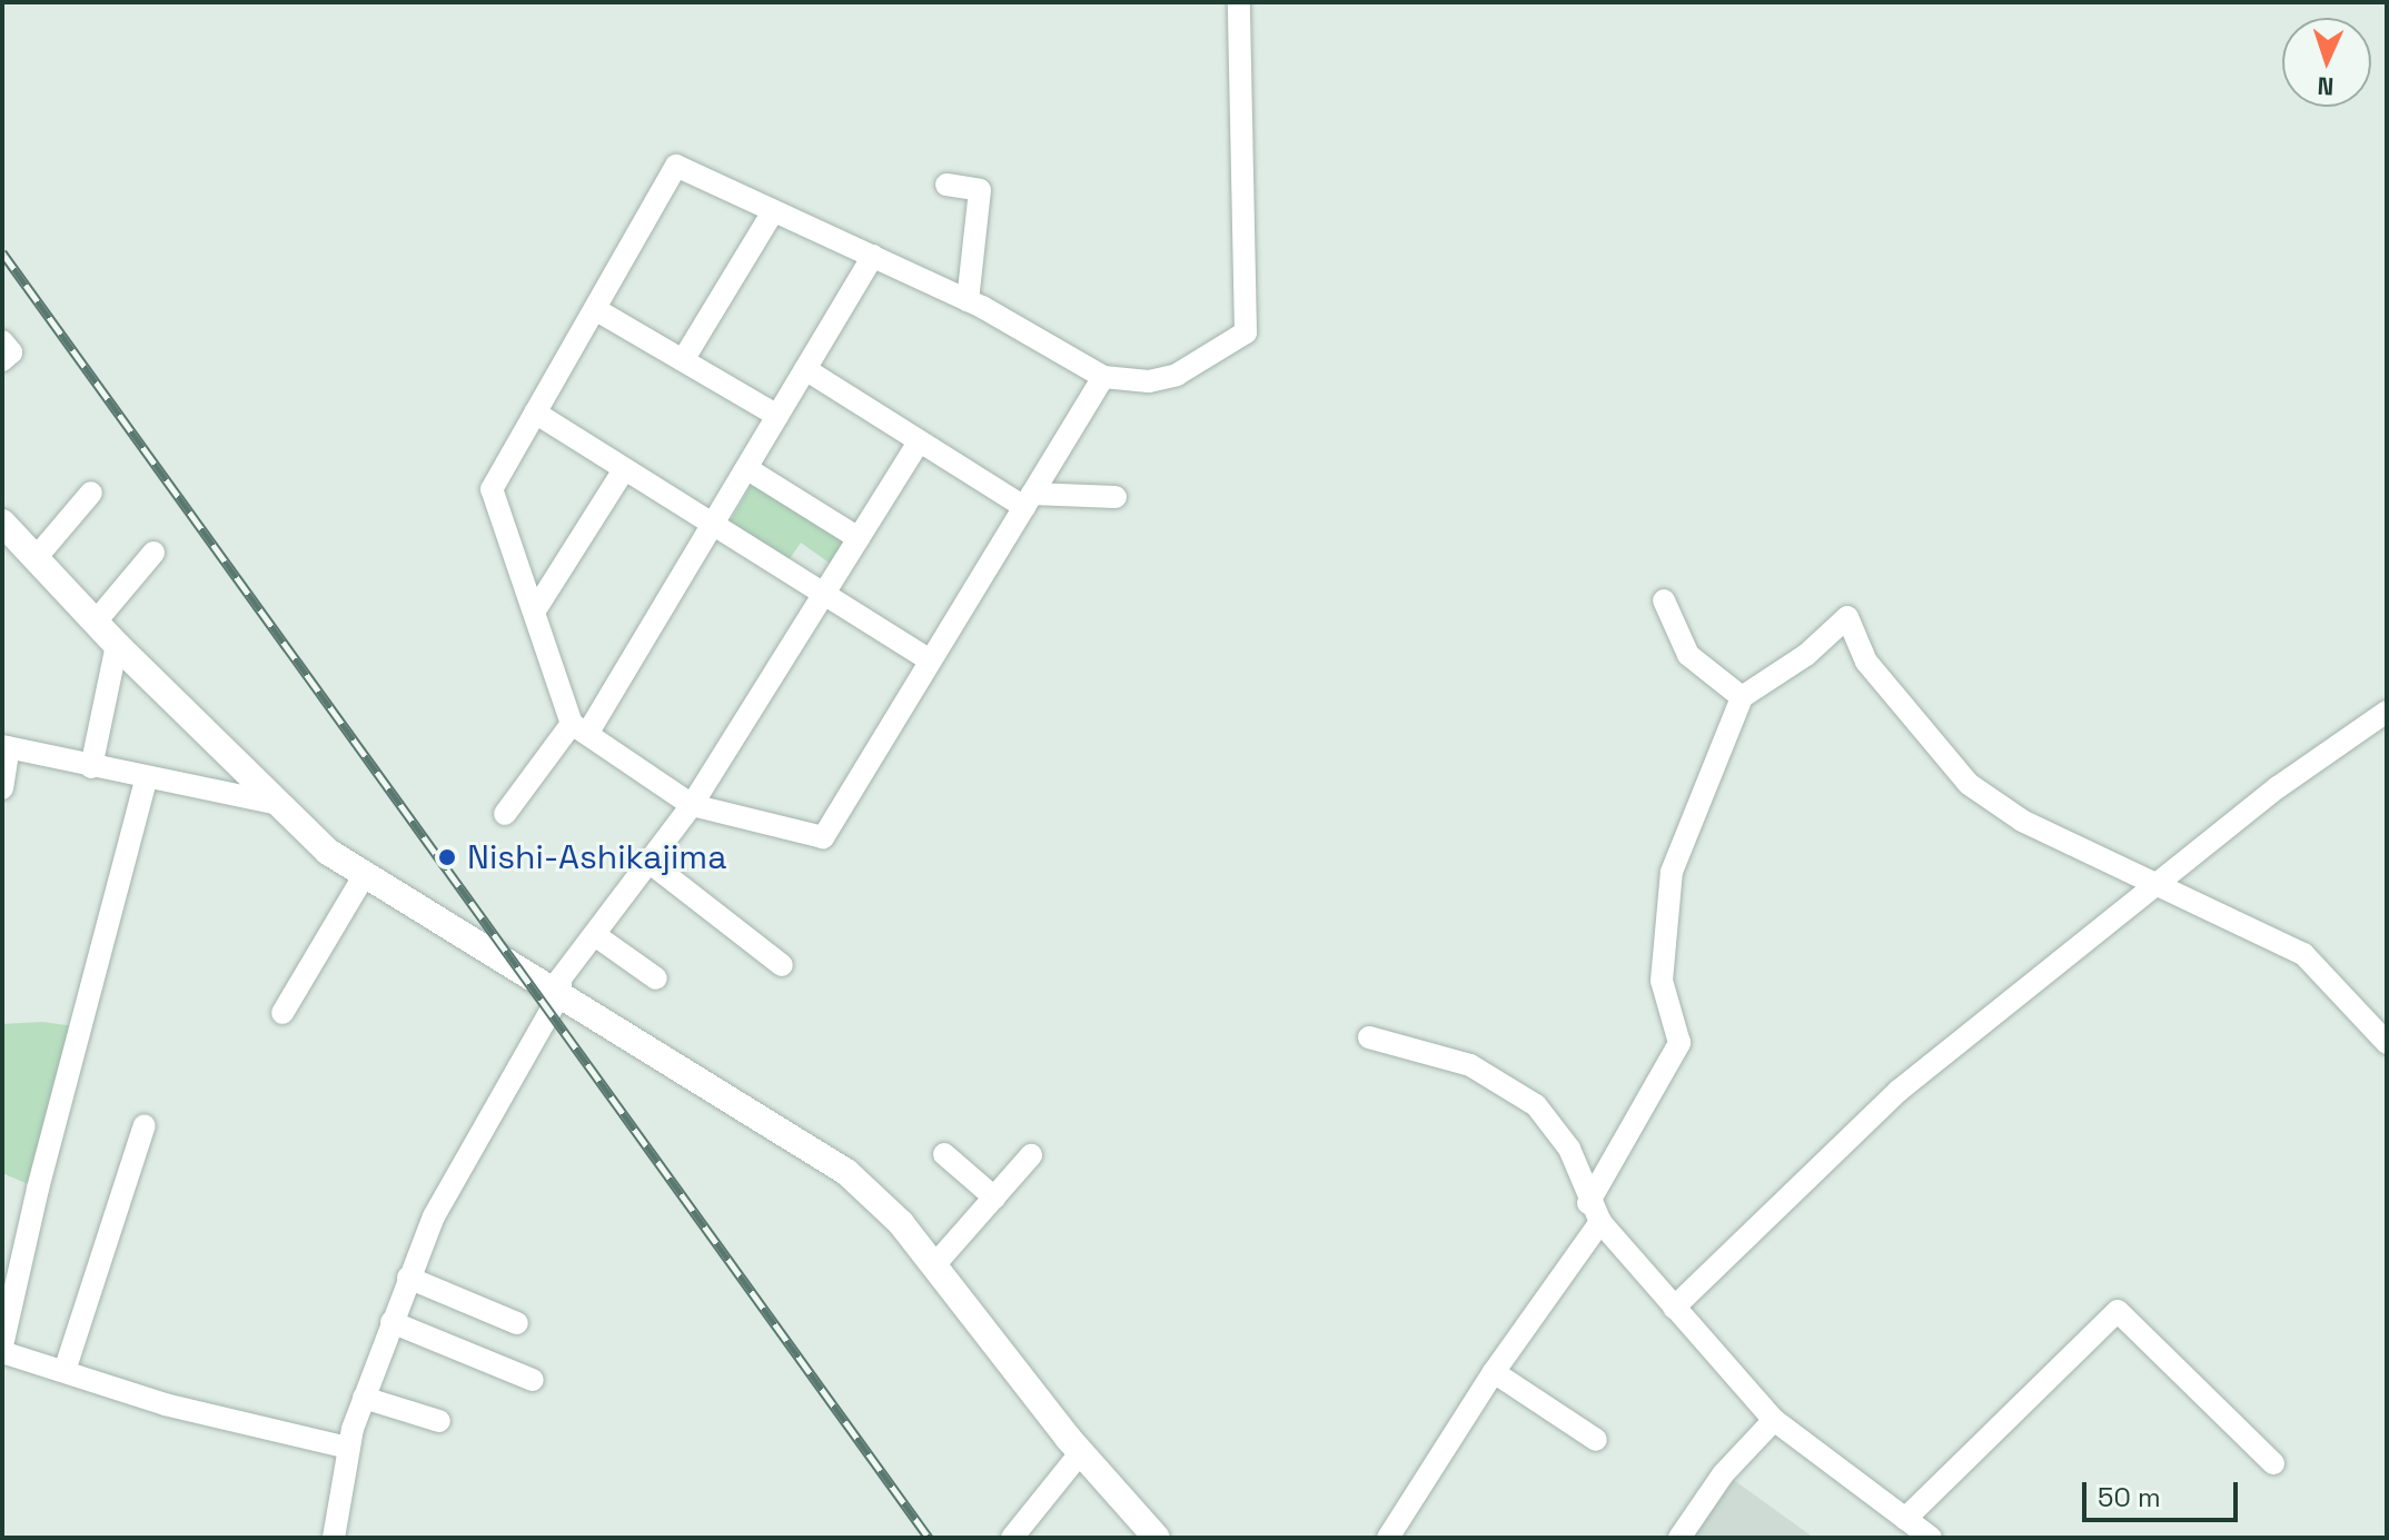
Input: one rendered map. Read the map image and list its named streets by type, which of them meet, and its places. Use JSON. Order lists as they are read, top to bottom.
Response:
{
  "places": ["Nishi-Ashikajima"],
  "scale_bar": "50 m",
  "north": "bottom"
}
